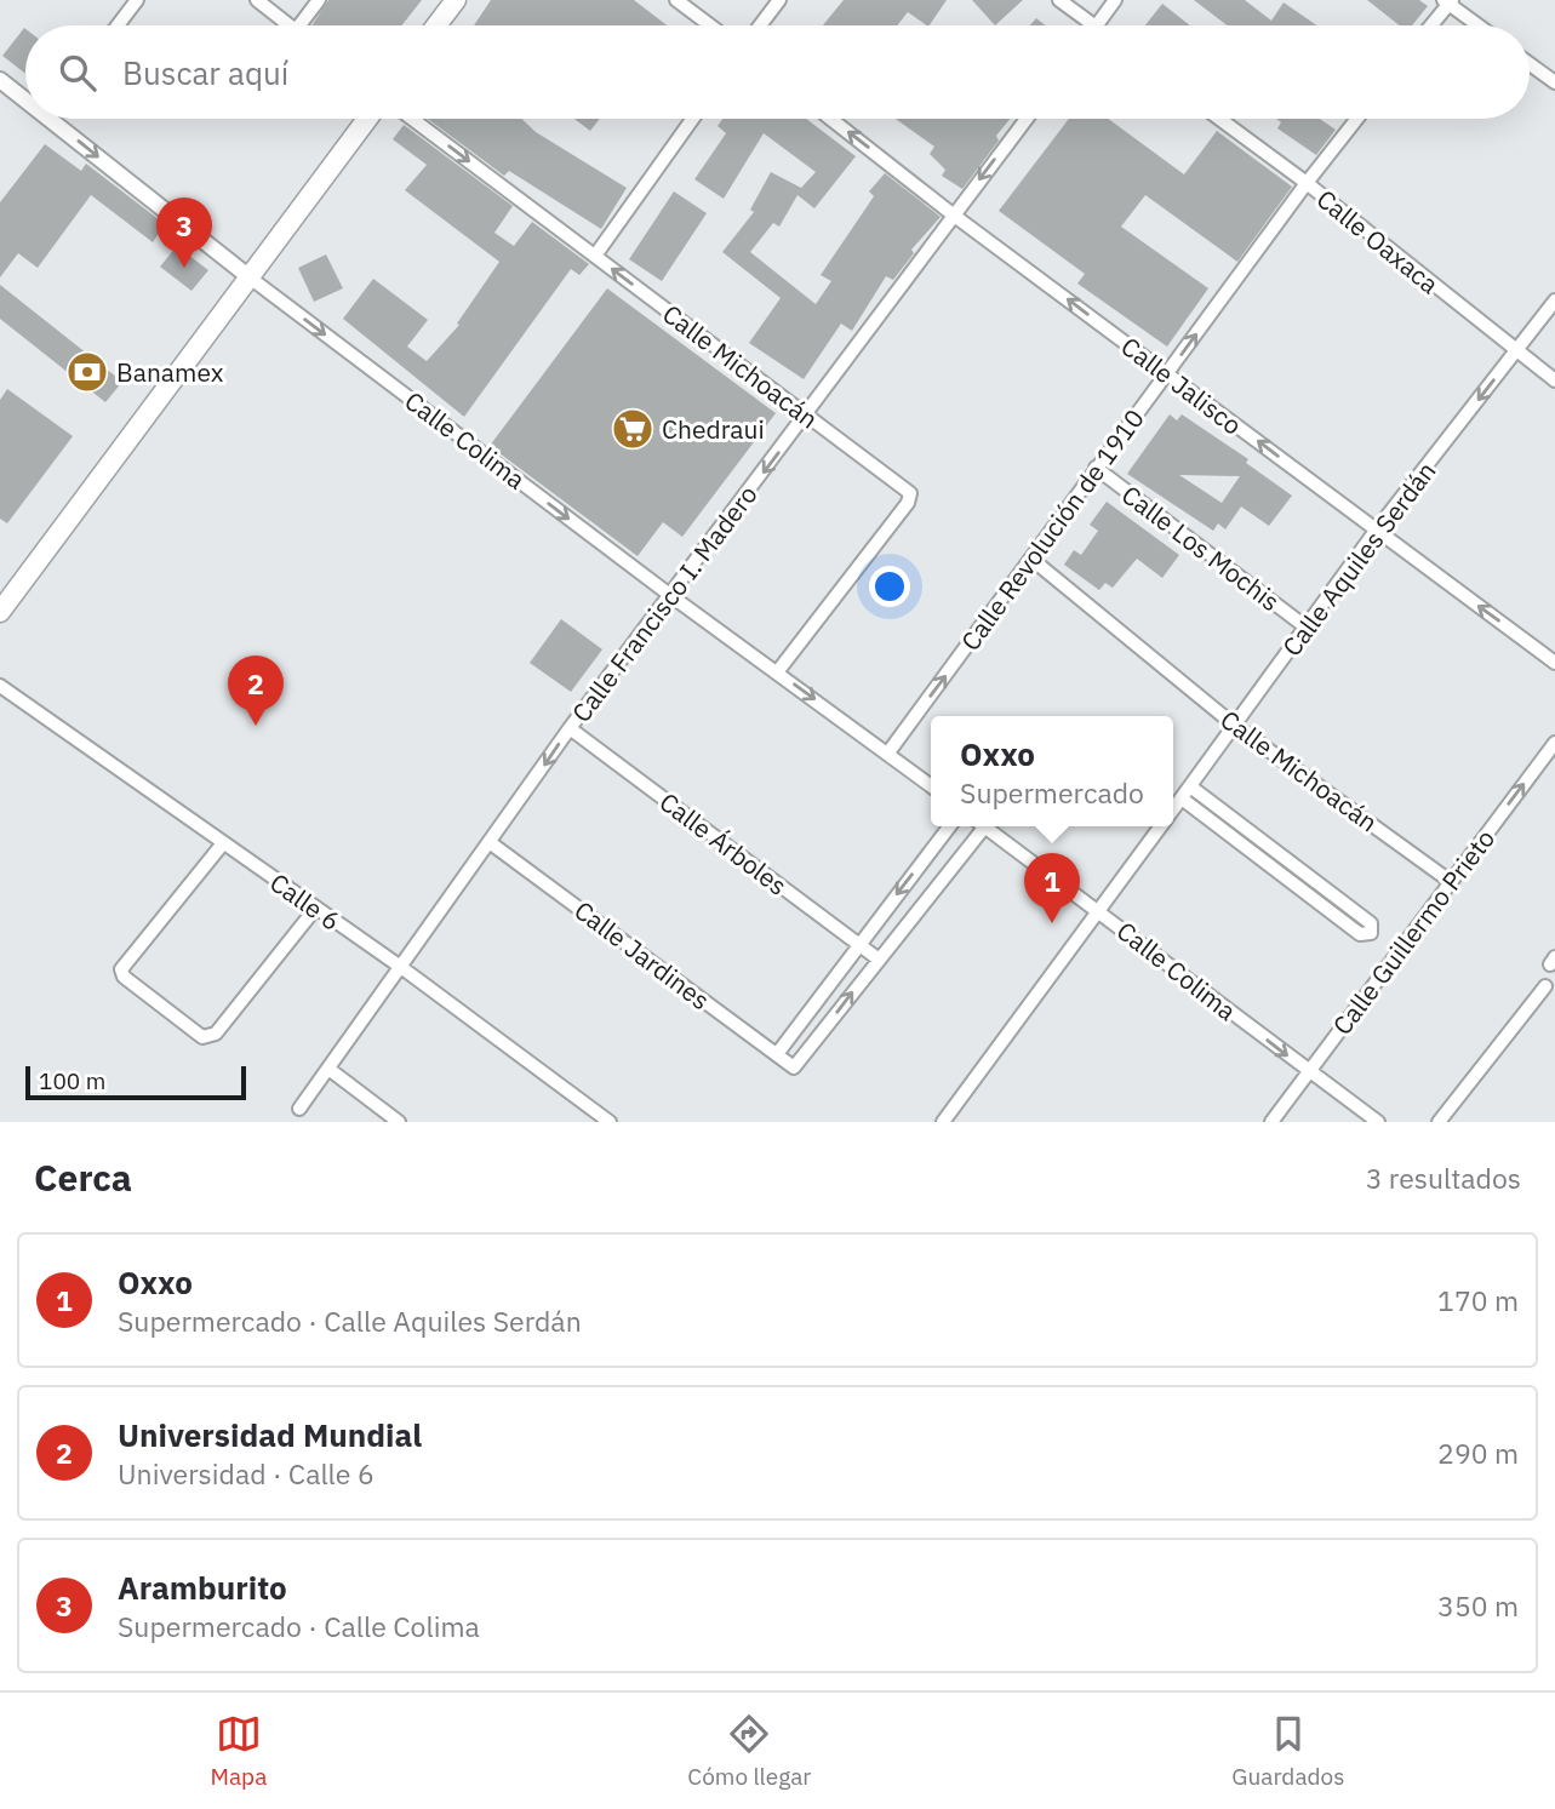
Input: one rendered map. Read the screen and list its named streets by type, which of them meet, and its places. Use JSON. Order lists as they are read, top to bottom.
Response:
{
  "streets": {
    "street": [
      "Calle Oaxaca",
      "Calle Michoacán",
      "Calle Jalisco",
      "Calle Colima",
      "Calle Revolución de 1910",
      "Calle Los Mochis",
      "Calle Aquiles Serdán",
      "Calle Francisco I. Madero",
      "Calle Árboles",
      "Calle 6",
      "Calle Guillermo Prieto",
      "Calle Jardines"
    ]
  },
  "crossings": [
    ["Calle Oaxaca", "Calle Revolución de 1910"],
    ["Calle Oaxaca", "Calle Aquiles Serdán"],
    ["Calle Michoacán", "Calle Colima"],
    ["Calle Michoacán", "Calle Revolución de 1910"],
    ["Calle Michoacán", "Calle Aquiles Serdán"],
    ["Calle Michoacán", "Calle Francisco I. Madero"],
    ["Calle Michoacán", "Calle Guillermo Prieto"],
    ["Calle Jalisco", "Calle Revolución de 1910"],
    ["Calle Jalisco", "Calle Aquiles Serdán"],
    ["Calle Jalisco", "Calle Francisco I. Madero"],
    ["Calle Colima", "Calle Revolución de 1910"],
    ["Calle Colima", "Calle Aquiles Serdán"],
    ["Calle Colima", "Calle Francisco I. Madero"],
    ["Calle Colima", "Calle Guillermo Prieto"],
    ["Calle Revolución de 1910", "Calle Los Mochis"],
    ["Calle Los Mochis", "Calle Aquiles Serdán"],
    ["Calle Francisco I. Madero", "Calle Árboles"],
    ["Calle Francisco I. Madero", "Calle 6"],
    ["Calle Francisco I. Madero", "Calle Jardines"],
    ["Calle Árboles", "Calle Jardines"]
  ],
  "one_way": [
    "Calle Jalisco",
    "Calle Colima",
    "Calle Revolución de 1910",
    "Calle Francisco I. Madero",
    "Calle Guillermo Prieto"
  ],
  "places": {
    "bank": ["Banamex"],
    "supermarket": ["Chedraui"]
  },
  "scale_bar": "100 m",
  "page": {
    "search": "Buscar aquí",
    "pins": ["3", "2", "1"],
    "popup": ["Oxxo", "Supermercado"],
    "scale": "100 m",
    "heading": ["Cerca", "3 resultados"],
    "list": [
      {
        "mark": "1",
        "name": "Oxxo",
        "note": "Supermercado · Calle Aquiles Serdán",
        "value": "170 m"
      },
      {
        "mark": "2",
        "name": "Universidad Mundial",
        "note": "Universidad · Calle 6",
        "value": "290 m"
      },
      {
        "mark": "3",
        "name": "Aramburito",
        "note": "Supermercado · Calle Colima",
        "value": "350 m"
      }
    ],
    "nav": ["Mapa", "Cómo llegar", "Guardados"]
  }
}
